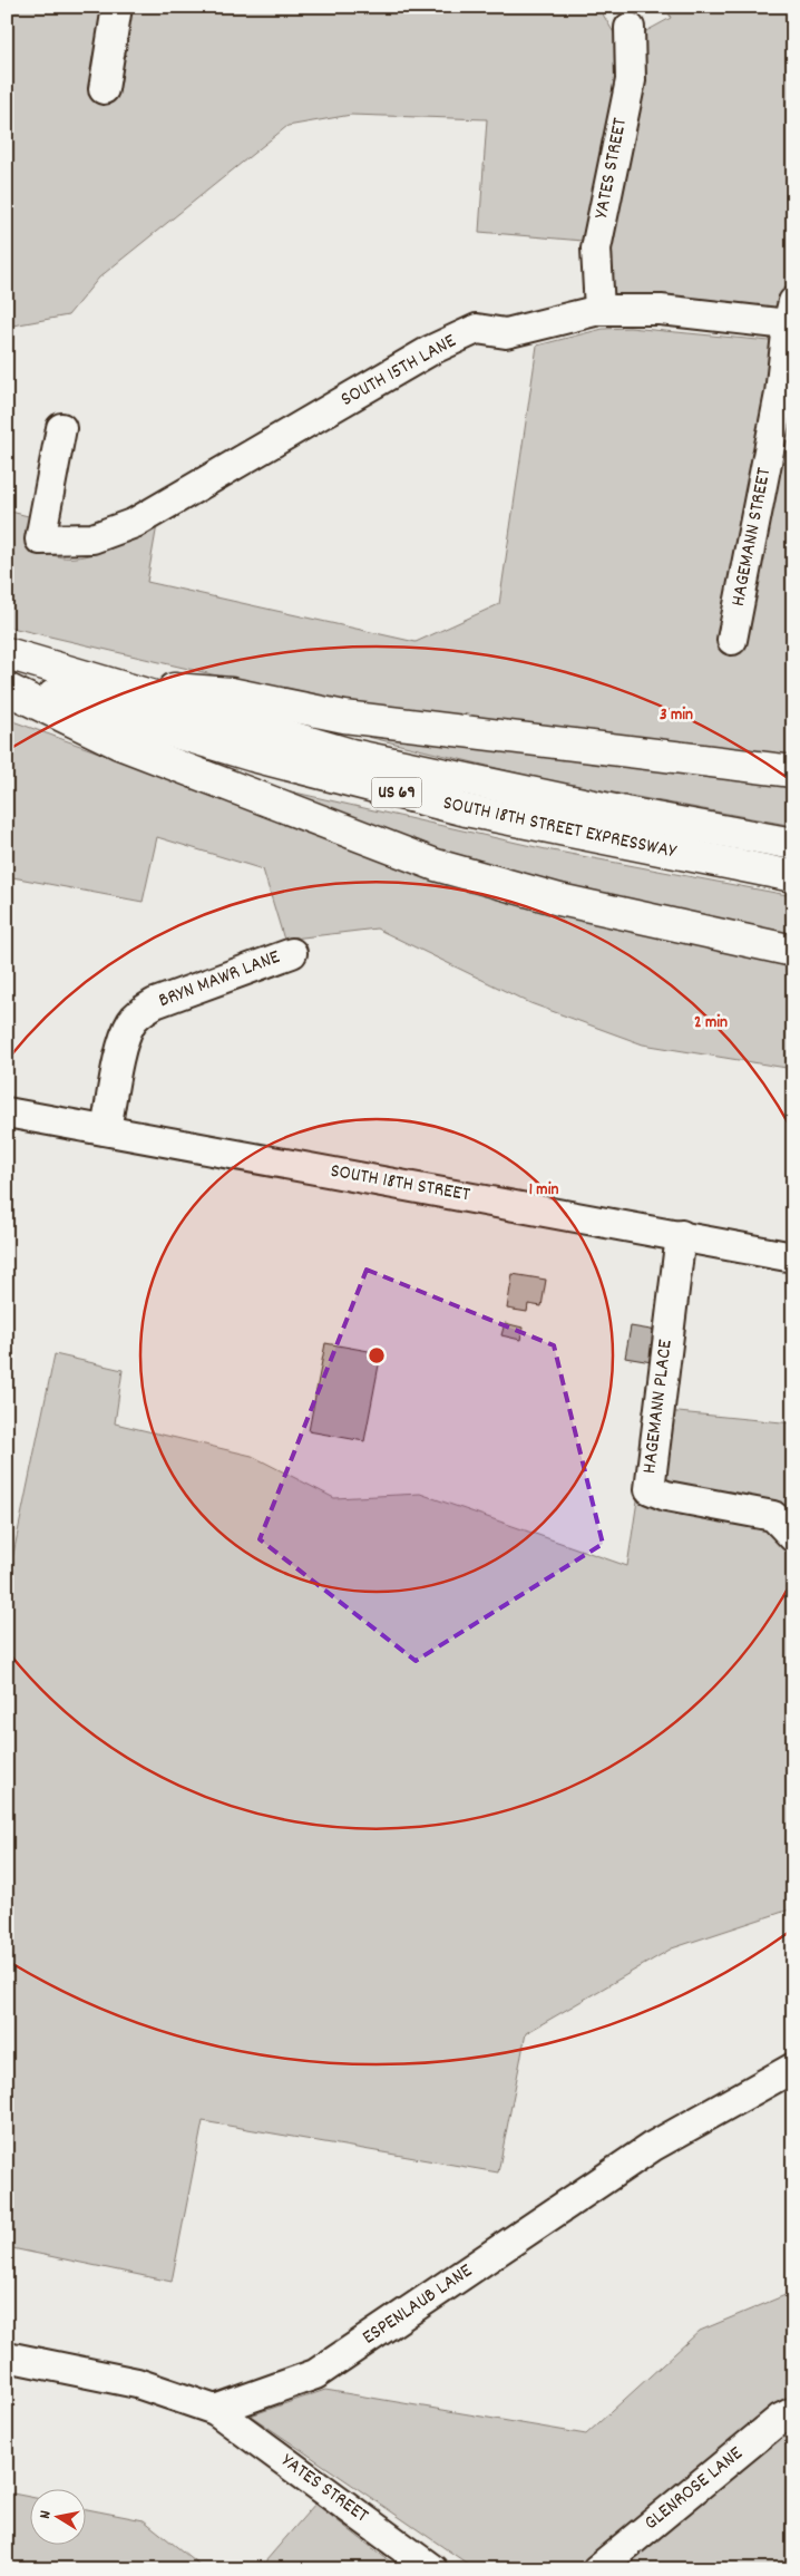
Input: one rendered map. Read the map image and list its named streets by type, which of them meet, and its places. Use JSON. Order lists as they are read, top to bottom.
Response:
{
  "streets": {
    "highway": ["US 69", "SOUTH 18TH STREET EXPRESSWAY"],
    "street": [
      "YATES STREET",
      "SOUTH 15TH LANE",
      "HAGEMANN STREET",
      "BRYN MAWR LANE",
      "SOUTH 18TH STREET",
      "HAGEMANN PLACE",
      "ESPENLAUB LANE",
      "GLENROSE LANE"
    ]
  },
  "crossings": [
    ["YATES STREET", "SOUTH 15TH LANE"],
    ["YATES STREET", "ESPENLAUB LANE"],
    ["SOUTH 15TH LANE", "HAGEMANN STREET"],
    ["BRYN MAWR LANE", "SOUTH 18TH STREET"],
    ["SOUTH 18TH STREET", "HAGEMANN PLACE"]
  ],
  "north": "left",
  "rings": ["3 min", "2 min", "1 min"]
}
